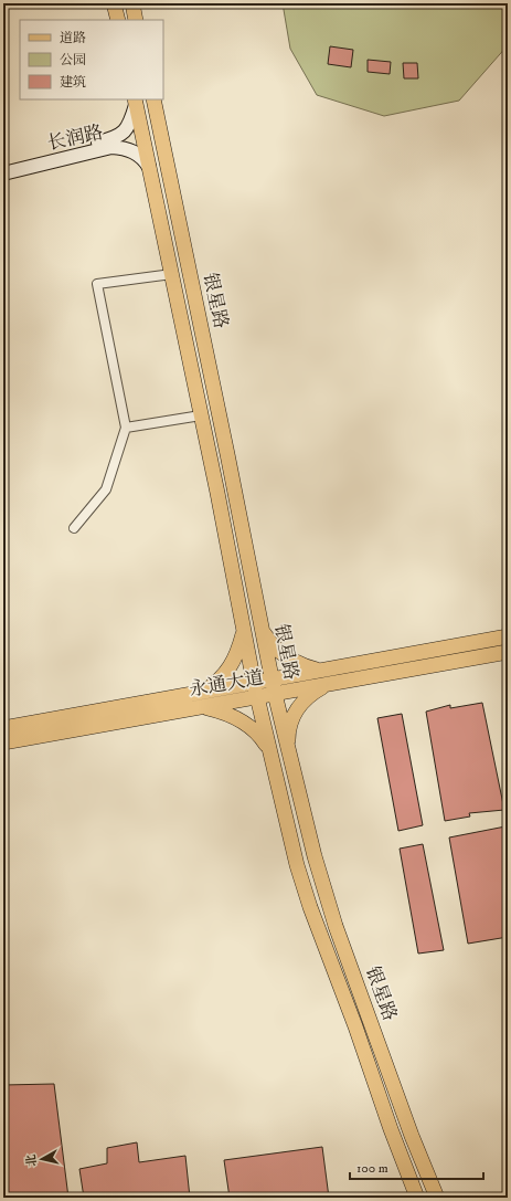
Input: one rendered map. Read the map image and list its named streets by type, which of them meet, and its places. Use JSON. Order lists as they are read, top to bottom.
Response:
{
  "streets": {
    "main road": ["长润路", "银星路", "永通大道"]
  },
  "crossings": [
    ["长润路", "银星路"],
    ["银星路", "永通大道"]
  ],
  "legend": ["道路", "公园", "建筑"],
  "scale_bar": "100 m",
  "north": "left"
}
